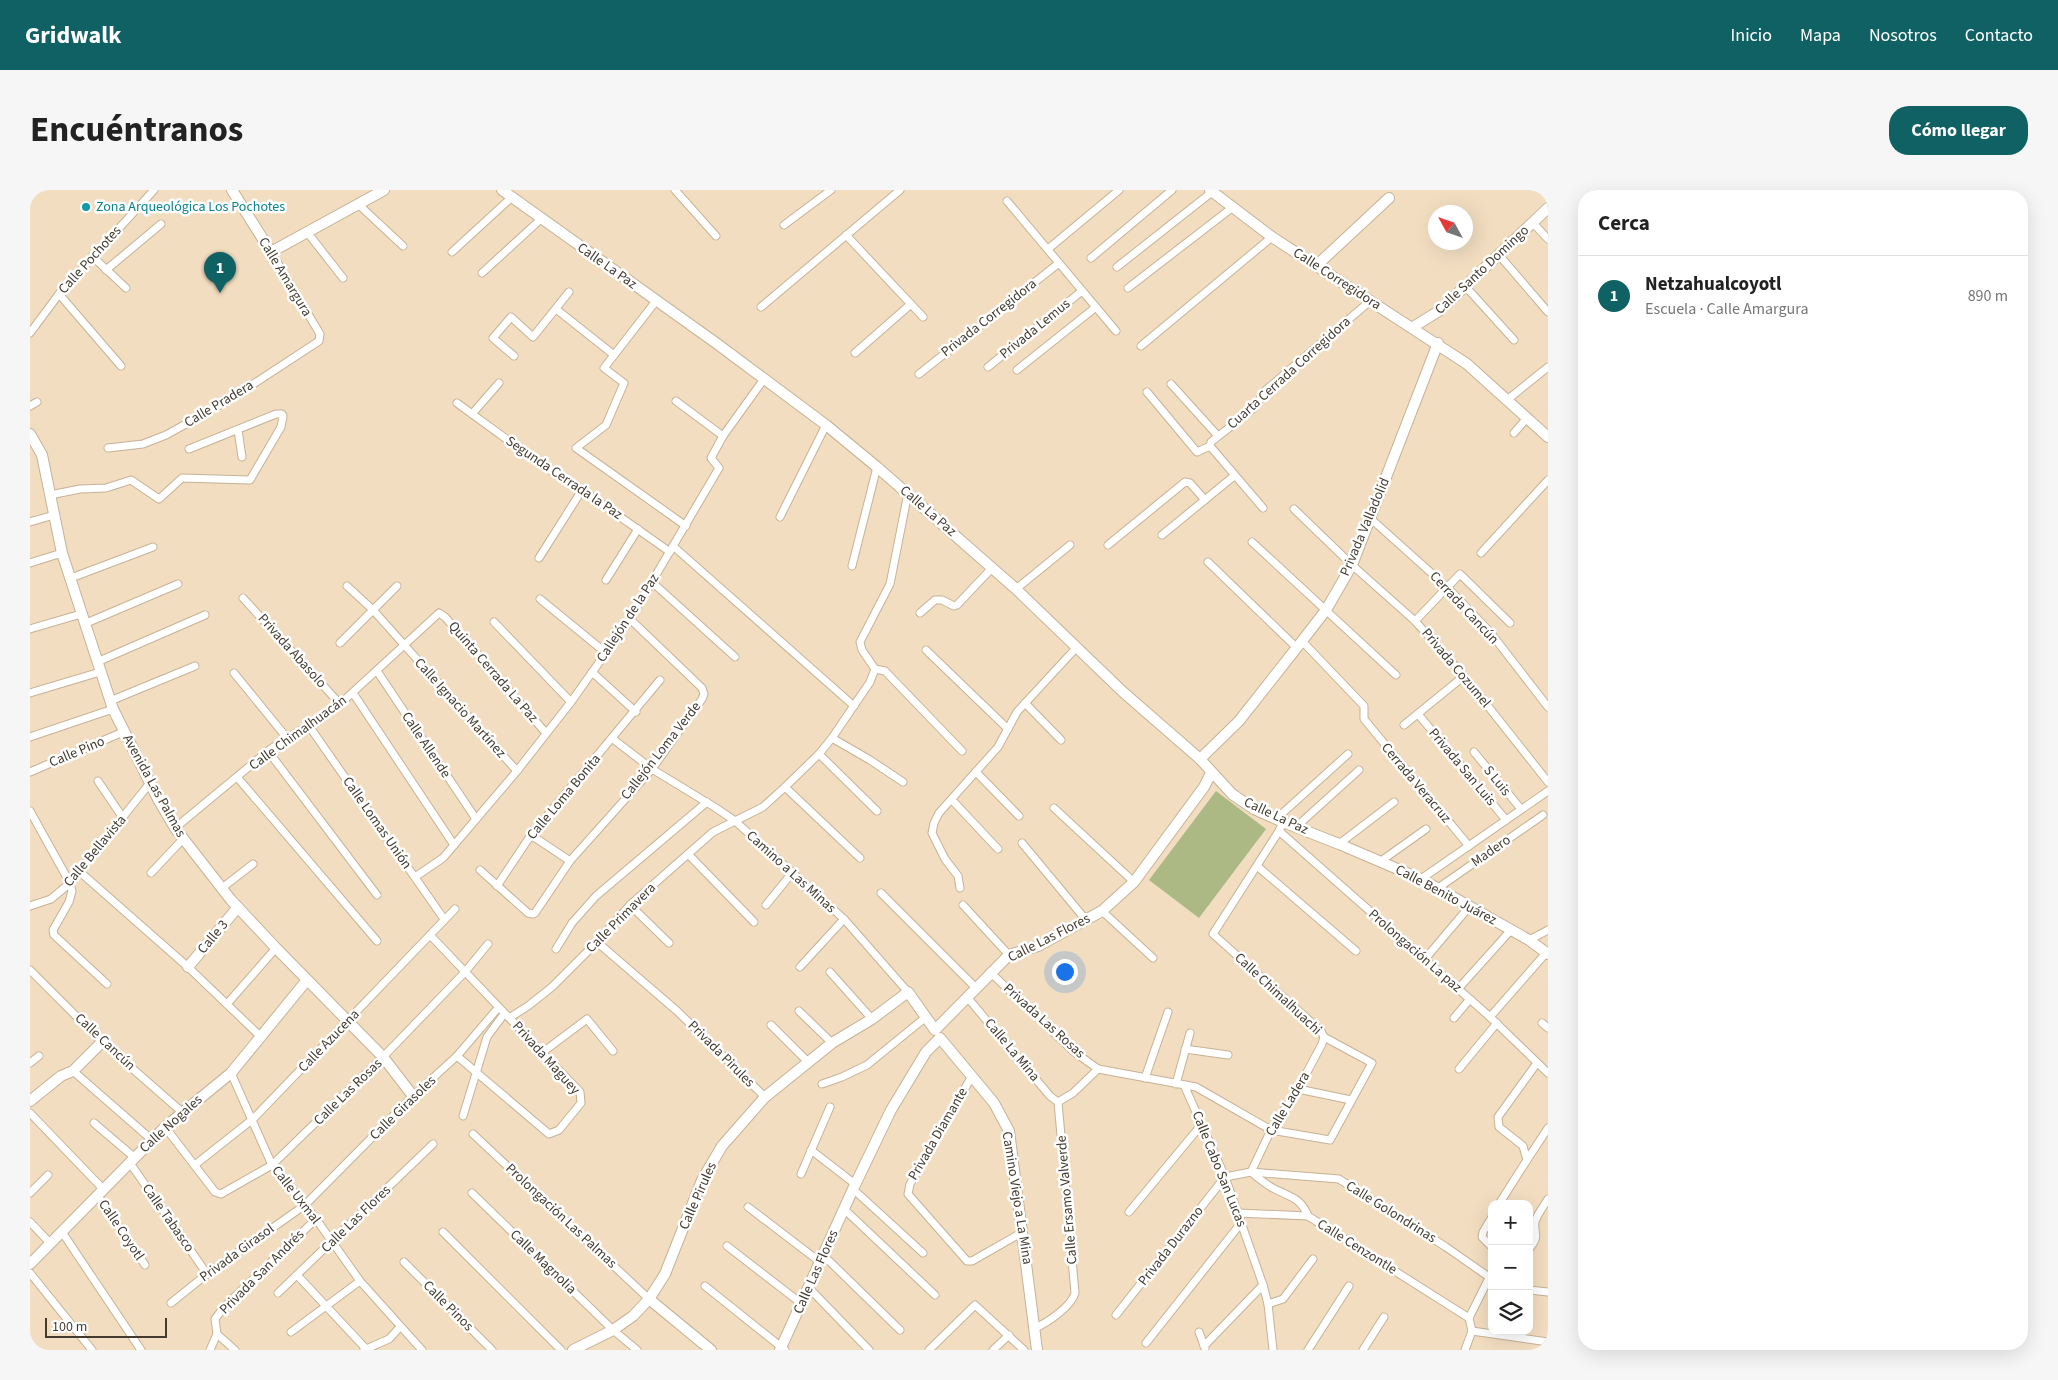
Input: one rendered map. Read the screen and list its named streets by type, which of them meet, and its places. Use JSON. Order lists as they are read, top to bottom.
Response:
{
  "streets": {
    "main road": [
      "Calle La Paz",
      "Calle Santo Domingo",
      "Calle Amargura",
      "Calle Corregidora",
      "Privada Valladolid",
      "Avenida Las Palmas",
      "Camino a Las Minas",
      "Calle Benito Juárez",
      "Calle 3",
      "Calle Las Flores",
      "Calle Nogales",
      "Calle Pirules",
      "Camino Viejo a La Mina"
    ],
    "street": [
      "Calle Pochotes",
      "Privada Corregidora",
      "Privada Lemus",
      "Cuarta Cerrada Corregidora",
      "Calle Pradera",
      "Segunda Cerrada la Paz",
      "Cerrada Cancún",
      "Callejón de la Paz",
      "Privada Abasolo",
      "Privada Cozumel",
      "Quinta Cerrada La Paz",
      "Calle Ignacio Martínez",
      "Calle Chimalhuacán",
      "Calle Allende",
      "Callejón Loma Verde",
      "Calle Pino",
      "Privada San Luis",
      "S Luis",
      "Cerrada Veracruz",
      "Calle Loma Bonita",
      "Calle Lomas Unión",
      "Calle Bellavista",
      "Madero",
      "Calle Primavera",
      "Prolongación La paz",
      "Calle Chimalhuachi",
      "Privada Las Rosas",
      "Calle Azucena",
      "Calle Cancún",
      "Calle La Mina",
      "Privada Pirules",
      "Privada Maguey",
      "Calle Las Rosas",
      "Calle Ladera",
      "Calle Girasoles",
      "Privada Diamante",
      "Calle Cabo San Lucas",
      "Calle Uxmal",
      "Calle Ersamo Valverde",
      "Calle Golondrinas",
      "Prolongación Las Palmas",
      "Calle Tabasco",
      "Calle Coyotl",
      "Privada Durazno",
      "Calle Cenzontle",
      "Privada Girasol",
      "Calle Magnolia",
      "Privada San Andrés",
      "Calle Pinos"
    ]
  },
  "crossings": [
    ["Calle La Paz", "Privada Valladolid"],
    ["Calle La Paz", "Callejón de la Paz"],
    ["Calle La Paz", "Calle Benito Juárez"],
    ["Calle La Paz", "Calle Las Flores"],
    ["Calle La Paz", "Prolongación La paz"],
    ["Calle Santo Domingo", "Calle Corregidora"],
    ["Calle Amargura", "Calle Pradera"],
    ["Calle Corregidora", "Cuarta Cerrada Corregidora"],
    ["Calle Corregidora", "Privada Valladolid"],
    ["Segunda Cerrada la Paz", "Callejón de la Paz"],
    ["Segunda Cerrada la Paz", "Calle Primavera"],
    ["Privada Valladolid", "Cerrada Cancún"],
    ["Privada Valladolid", "Privada Cozumel"],
    ["Privada Valladolid", "Cerrada Veracruz"],
    ["Callejón de la Paz", "Quinta Cerrada La Paz"],
    ["Callejón de la Paz", "Calle Ignacio Martínez"],
    ["Callejón de la Paz", "Calle Allende"],
    ["Callejón de la Paz", "Callejón Loma Verde"],
    ["Callejón de la Paz", "Calle Lomas Unión"],
    ["Privada Abasolo", "Calle Chimalhuacán"],
    ["Quinta Cerrada La Paz", "Calle Chimalhuacán"],
    ["Calle Ignacio Martínez", "Calle Chimalhuacán"],
    ["Calle Chimalhuacán", "Calle Allende"],
    ["Calle Chimalhuacán", "Avenida Las Palmas"],
    ["Calle Chimalhuacán", "Calle Lomas Unión"],
    ["Callejón Loma Verde", "Calle Loma Bonita"],
    ["Callejón Loma Verde", "Camino a Las Minas"],
    ["Calle Pino", "Avenida Las Palmas"],
    ["Avenida Las Palmas", "Calle Bellavista"],
    ["Avenida Las Palmas", "Calle 3"],
    ["Avenida Las Palmas", "Calle Azucena"],
    ["Avenida Las Palmas", "Calle Las Rosas"],
    ["Avenida Las Palmas", "Calle Girasoles"],
    ["Avenida Las Palmas", "Calle Nogales"],
    ["Calle Loma Bonita", "Camino a Las Minas"],
    ["Calle Lomas Unión", "Calle Azucena"],
    ["Madero", "Calle Benito Juárez"],
    ["Camino a Las Minas", "Calle Primavera"],
    ["Camino a Las Minas", "Calle Las Flores"],
    ["Camino a Las Minas", "Calle Pirules"],
    ["Camino a Las Minas", "Camino Viejo a La Mina"],
    ["Calle Primavera", "Privada Pirules"],
    ["Calle Primavera", "Privada Maguey"],
    ["Calle Primavera", "Calle Girasoles"],
    ["Calle Las Flores", "Privada Las Rosas"],
    ["Calle Las Flores", "Calle La Mina"],
    ["Calle Las Flores", "Calle Uxmal"],
    ["Calle Las Flores", "Camino Viejo a La Mina"],
    ["Calle Chimalhuachi", "Calle Ladera"],
    ["Calle Azucena", "Privada Maguey"],
    ["Calle Azucena", "Calle Las Rosas"],
    ["Calle Azucena", "Calle Uxmal"],
    ["Calle Cancún", "Calle Nogales"],
    ["Calle La Mina", "Calle Ersamo Valverde"],
    ["Privada Pirules", "Calle Pirules"],
    ["Privada Maguey", "Calle Las Rosas"],
    ["Privada Maguey", "Calle Girasoles"],
    ["Calle Las Rosas", "Calle Uxmal"],
    ["Calle Ladera", "Calle Cabo San Lucas"],
    ["Calle Ladera", "Calle Golondrinas"],
    ["Calle Ladera", "Calle Cenzontle"],
    ["Calle Girasoles", "Calle Uxmal"],
    ["Calle Girasoles", "Privada Girasol"],
    ["Calle Nogales", "Calle Uxmal"],
    ["Calle Nogales", "Calle Tabasco"],
    ["Calle Nogales", "Calle Coyotl"],
    ["Privada Diamante", "Camino Viejo a La Mina"],
    ["Calle Cabo San Lucas", "Calle Golondrinas"],
    ["Calle Cabo San Lucas", "Privada Durazno"],
    ["Calle Uxmal", "Privada Girasol"],
    ["Calle Uxmal", "Privada San Andrés"],
    ["Calle Pirules", "Prolongación Las Palmas"],
    ["Calle Pirules", "Calle Magnolia"],
    ["Camino Viejo a La Mina", "Calle Ersamo Valverde"],
    ["Calle Golondrinas", "Privada Durazno"],
    ["Calle Golondrinas", "Calle Cenzontle"],
    ["Calle Tabasco", "Privada Girasol"]
  ],
  "places": ["Zona Arqueológica Los Pochotes"],
  "scale_bar": "100 m",
  "north": "top left",
  "page": {
    "header": "Gridwalk",
    "nav": [
      "Inicio",
      "Mapa",
      "Nosotros",
      "Contacto"
    ],
    "title": "Encuéntranos",
    "buttons": "Cómo llegar",
    "heading": "Cerca",
    "pins": "1",
    "list": [
      {
        "mark": "1",
        "name": "Netzahualcoyotl",
        "note": "Escuela · Calle Amargura",
        "value": "890 m"
      }
    ],
    "map_buttons": ["+", "−"],
    "scale": "100 m"
  }
}
